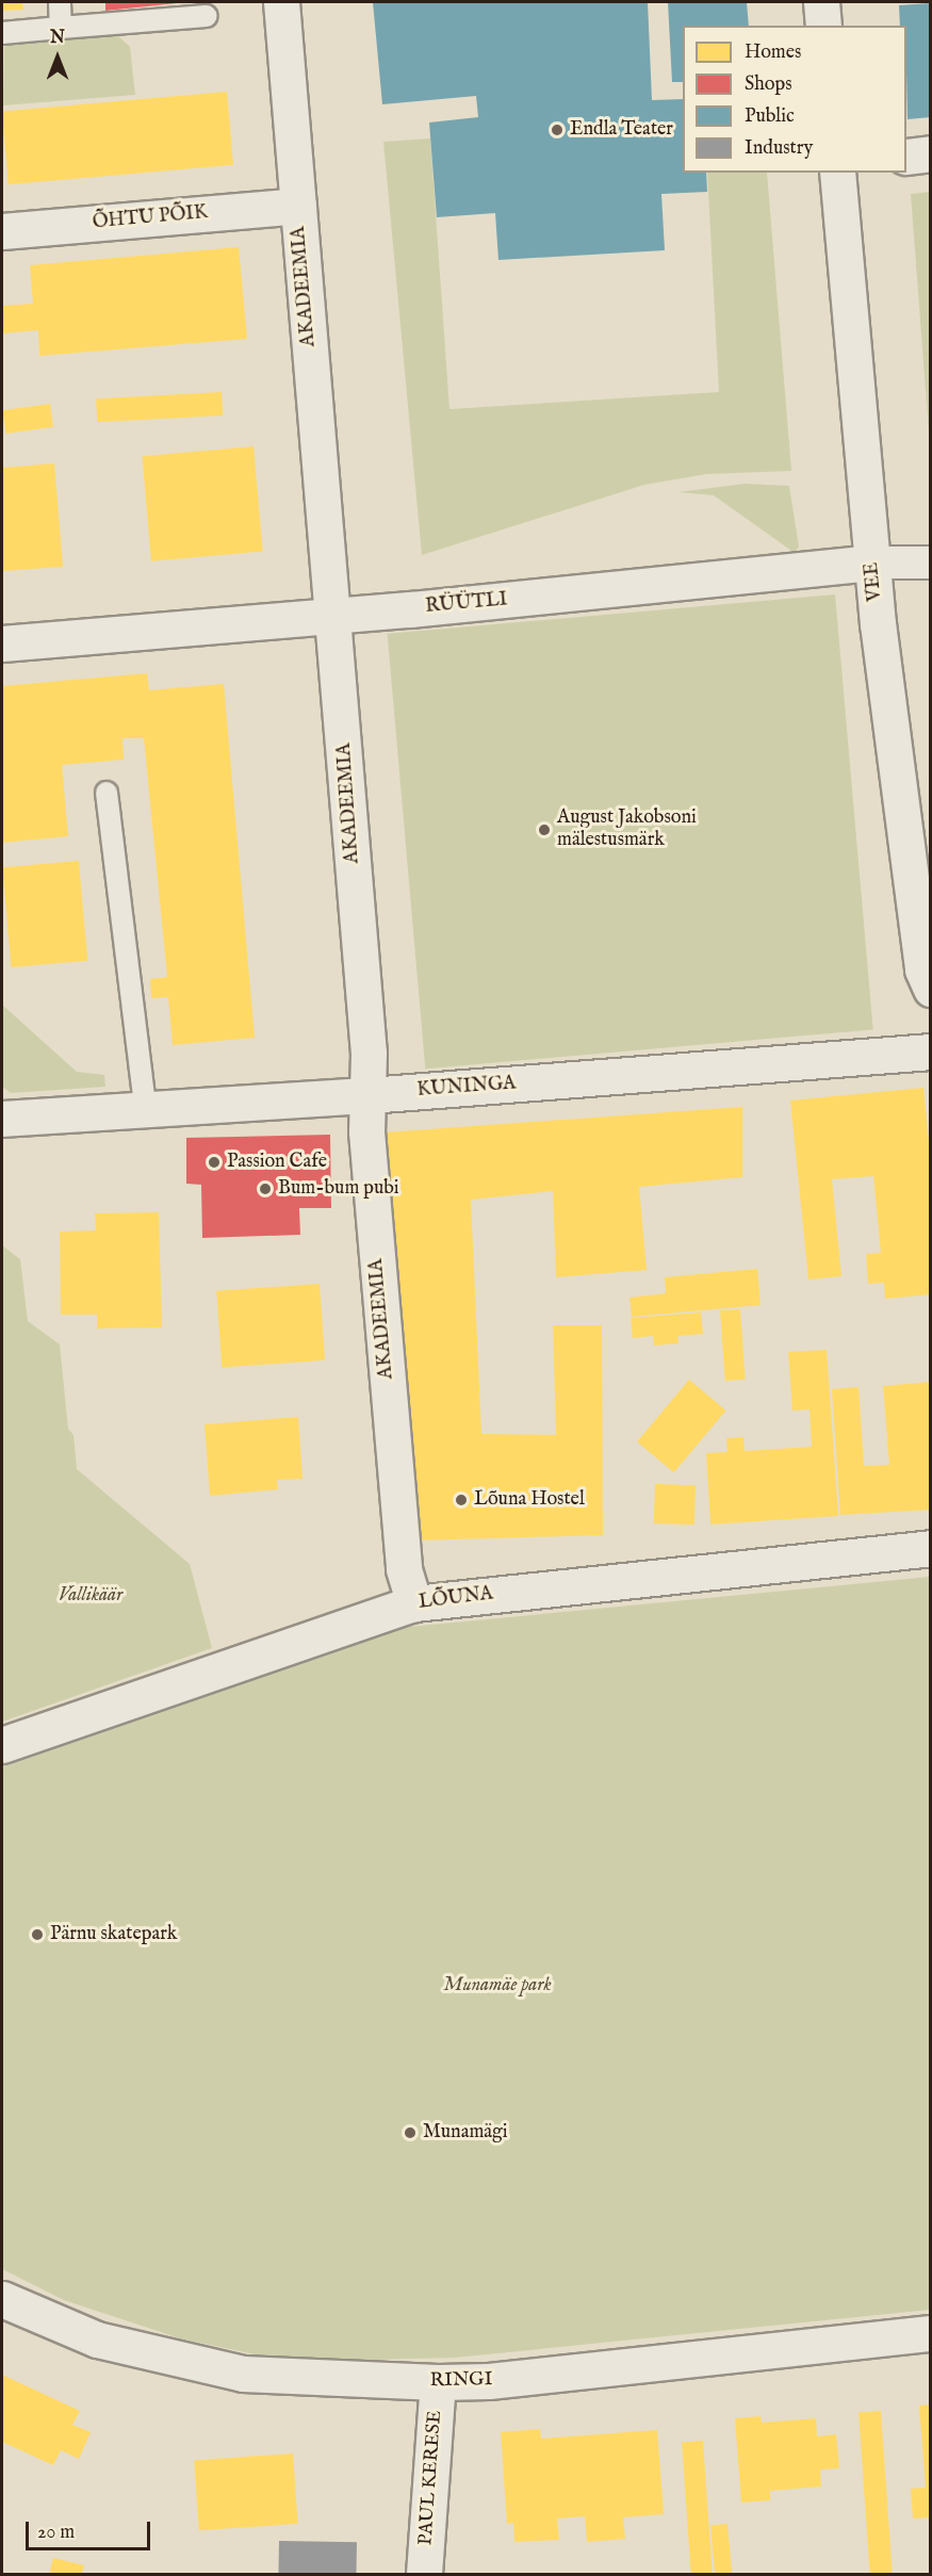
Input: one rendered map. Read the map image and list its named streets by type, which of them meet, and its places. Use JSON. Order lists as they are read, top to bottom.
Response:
{
  "streets": {
    "street": [
      "ÕHTU PÕIK",
      "AKADEEMIA",
      "VEE",
      "RÜÜTLI",
      "KUNINGA",
      "LÕUNA",
      "RINGI",
      "PAUL KERESE"
    ]
  },
  "crossings": [
    ["ÕHTU PÕIK", "AKADEEMIA"],
    ["AKADEEMIA", "RÜÜTLI"],
    ["AKADEEMIA", "KUNINGA"],
    ["AKADEEMIA", "LÕUNA"],
    ["VEE", "RÜÜTLI"],
    ["RINGI", "PAUL KERESE"]
  ],
  "parks": ["Vallikäär", "Munamäe park"],
  "places": [
    "Endla Teater",
    "August Jakobsoni mälestusmärk",
    "Passion Cafe",
    "Bum-bum pubi",
    "Lõuna Hostel",
    "Pärnu skatepark",
    "Munamägi"
  ],
  "legend": [
    "Homes",
    "Shops",
    "Public",
    "Industry"
  ],
  "scale_bar": "20 m",
  "north": "top"
}
